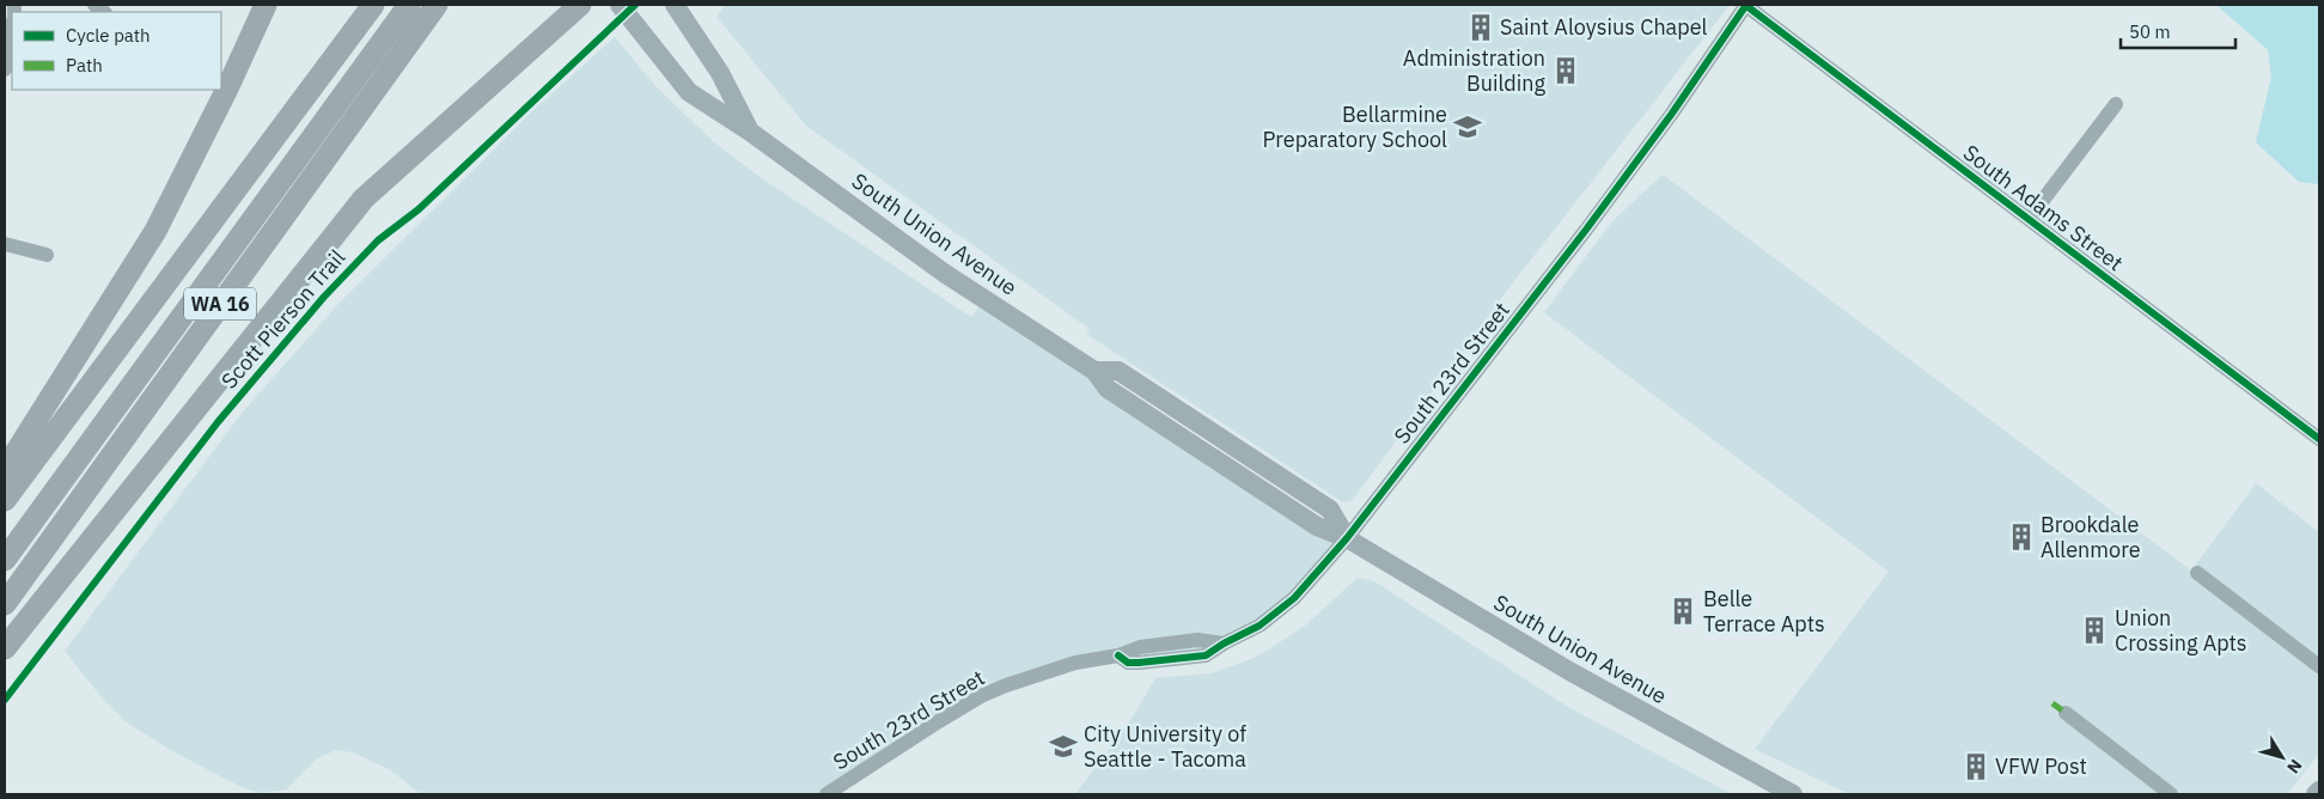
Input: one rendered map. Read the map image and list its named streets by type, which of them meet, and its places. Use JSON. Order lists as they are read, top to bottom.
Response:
{
  "streets": {
    "highway": ["WA 16"],
    "main road": ["South Union Avenue"],
    "street": ["South Adams Street", "South 23rd Street"],
    "cycle path": ["Scott Pierson Trail"]
  },
  "crossings": [
    ["South Adams Street", "South 23rd Street"],
    ["South Union Avenue", "South 23rd Street"]
  ],
  "places": {
    "building": [
      "Saint Aloysius Chapel",
      "Administration Building",
      "Brookdale Allenmore",
      "Belle Terrace Apts",
      "Union Crossing Apts",
      "VFW Post"
    ],
    "school or university": ["Bellarmine Preparatory School", "City University of Seattle - Tacoma"]
  },
  "legend": ["Cycle path", "Path"],
  "scale_bar": "50 m",
  "north": "bottom right"
}
